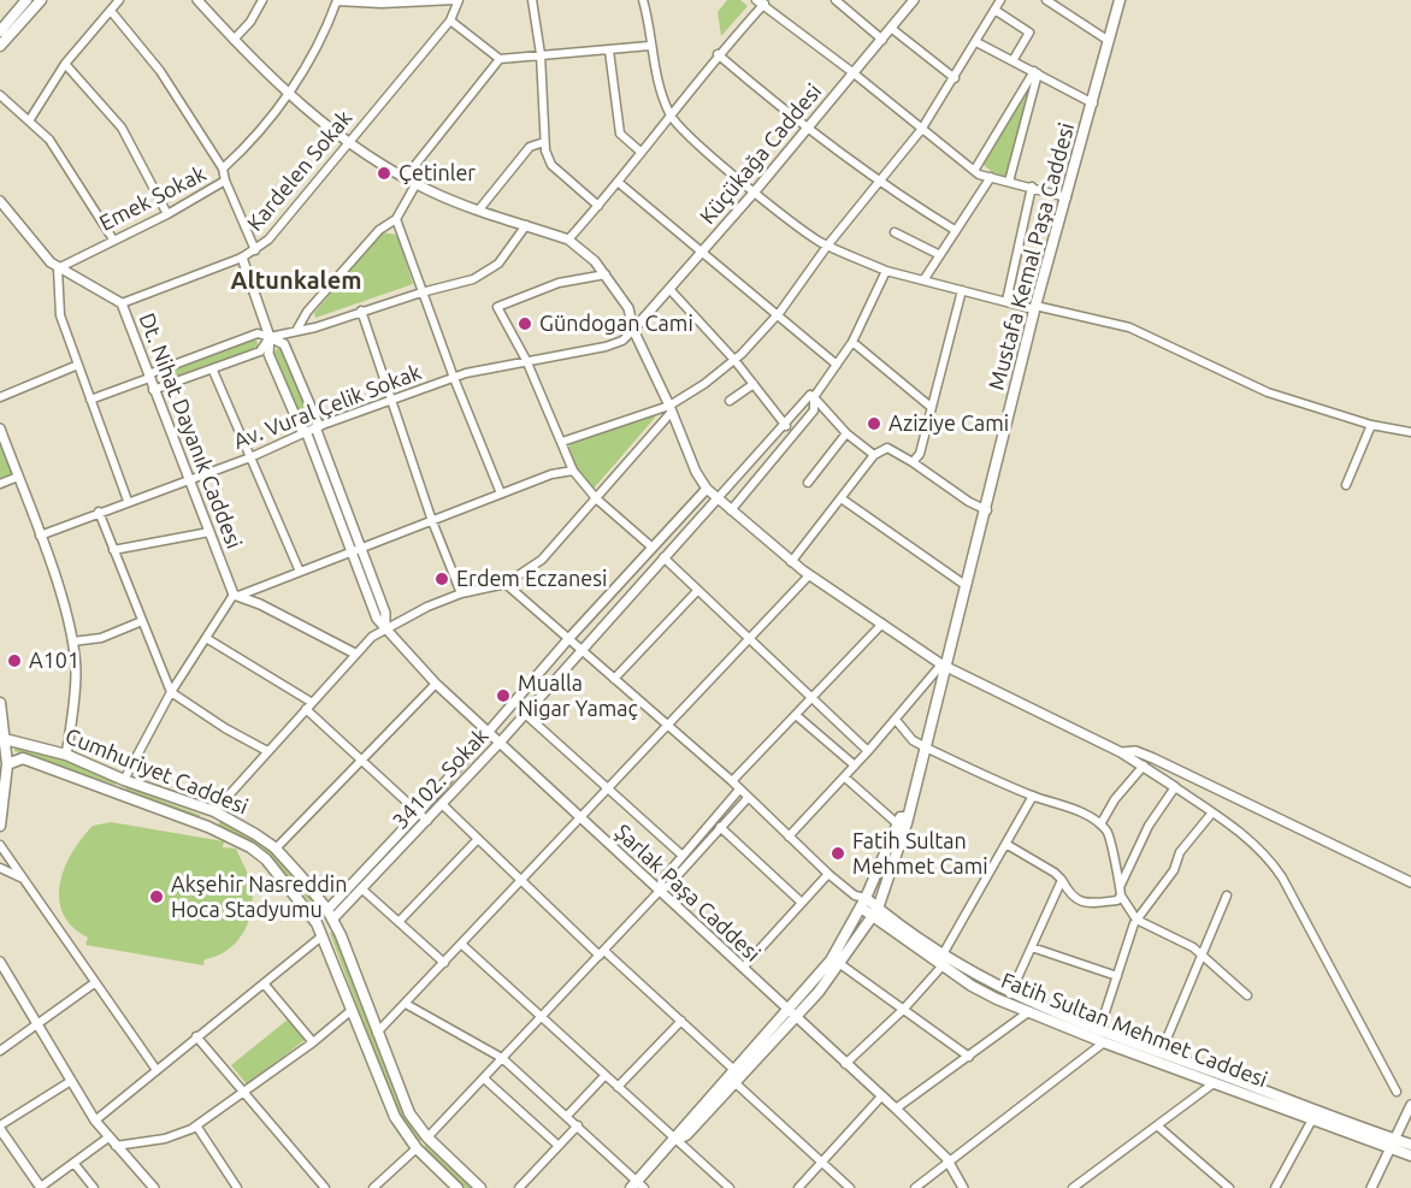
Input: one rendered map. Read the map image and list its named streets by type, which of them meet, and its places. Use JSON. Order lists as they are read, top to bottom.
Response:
{
  "streets": {
    "main road": ["Mustafa Kemal Paşa Caddesi", "Cumhuriyet Caddesi", "Fatih Sultan Mehmet Caddesi"],
    "street": [
      "Küçükağa Caddesi",
      "Kardelen Sokak",
      "Emek Sokak",
      "Av. Vural Çelik Sokak",
      "Dt. Nihat Dayanık Caddesi",
      "34102. Sokak",
      "Şarlak Paşa Caddesi"
    ]
  },
  "crossings": [
    ["Küçükağa Caddesi", "Av. Vural Çelik Sokak"],
    ["Kardelen Sokak", "Dt. Nihat Dayanık Caddesi"],
    ["Emek Sokak", "Dt. Nihat Dayanık Caddesi"],
    ["Mustafa Kemal Paşa Caddesi", "Şarlak Paşa Caddesi"],
    ["Mustafa Kemal Paşa Caddesi", "Fatih Sultan Mehmet Caddesi"],
    ["Av. Vural Çelik Sokak", "Dt. Nihat Dayanık Caddesi"],
    ["Cumhuriyet Caddesi", "34102. Sokak"],
    ["34102. Sokak", "Şarlak Paşa Caddesi"]
  ],
  "districts": ["Altunkalem"],
  "places": [
    "Çetinler",
    "Gündogan Cami",
    "Aziziye Cami",
    "Erdem Eczanesi",
    "A101",
    "Mualla Nigar Yamaç",
    "Fatih Sultan Mehmet Cami",
    "Akşehir Nasreddin Hoca Stadyumu"
  ]
}
